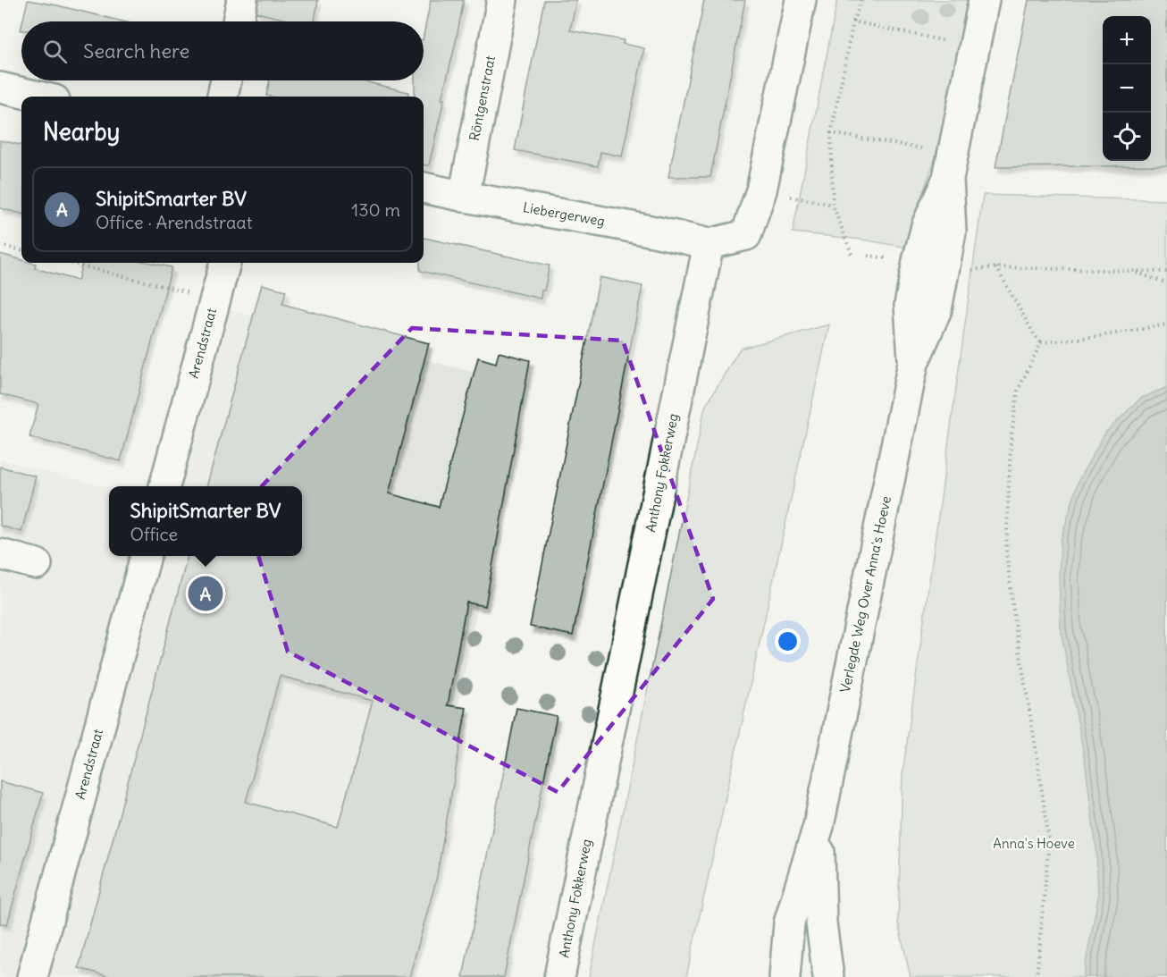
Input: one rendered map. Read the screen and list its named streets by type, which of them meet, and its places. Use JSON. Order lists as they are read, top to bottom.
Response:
{
  "streets": {
    "street": [
      "Röntgenstraat",
      "Liebergerweg",
      "Arendstraat",
      "Anthony Fokkerweg",
      "Verlegde Weg Over Anna's Hoeve"
    ]
  },
  "crossings": [
    ["Röntgenstraat", "Liebergerweg"],
    ["Liebergerweg", "Anthony Fokkerweg"]
  ],
  "parks": ["Anna's Hoeve"],
  "page": {
    "map_buttons": ["+", "−"],
    "search": "Search here",
    "heading": "Nearby",
    "list": [
      {
        "mark": "A",
        "name": "ShipitSmarter BV",
        "note": "Office · Arendstraat",
        "value": "130 m"
      }
    ],
    "popup": ["ShipitSmarter BV", "Office"],
    "pins": "A"
  }
}
